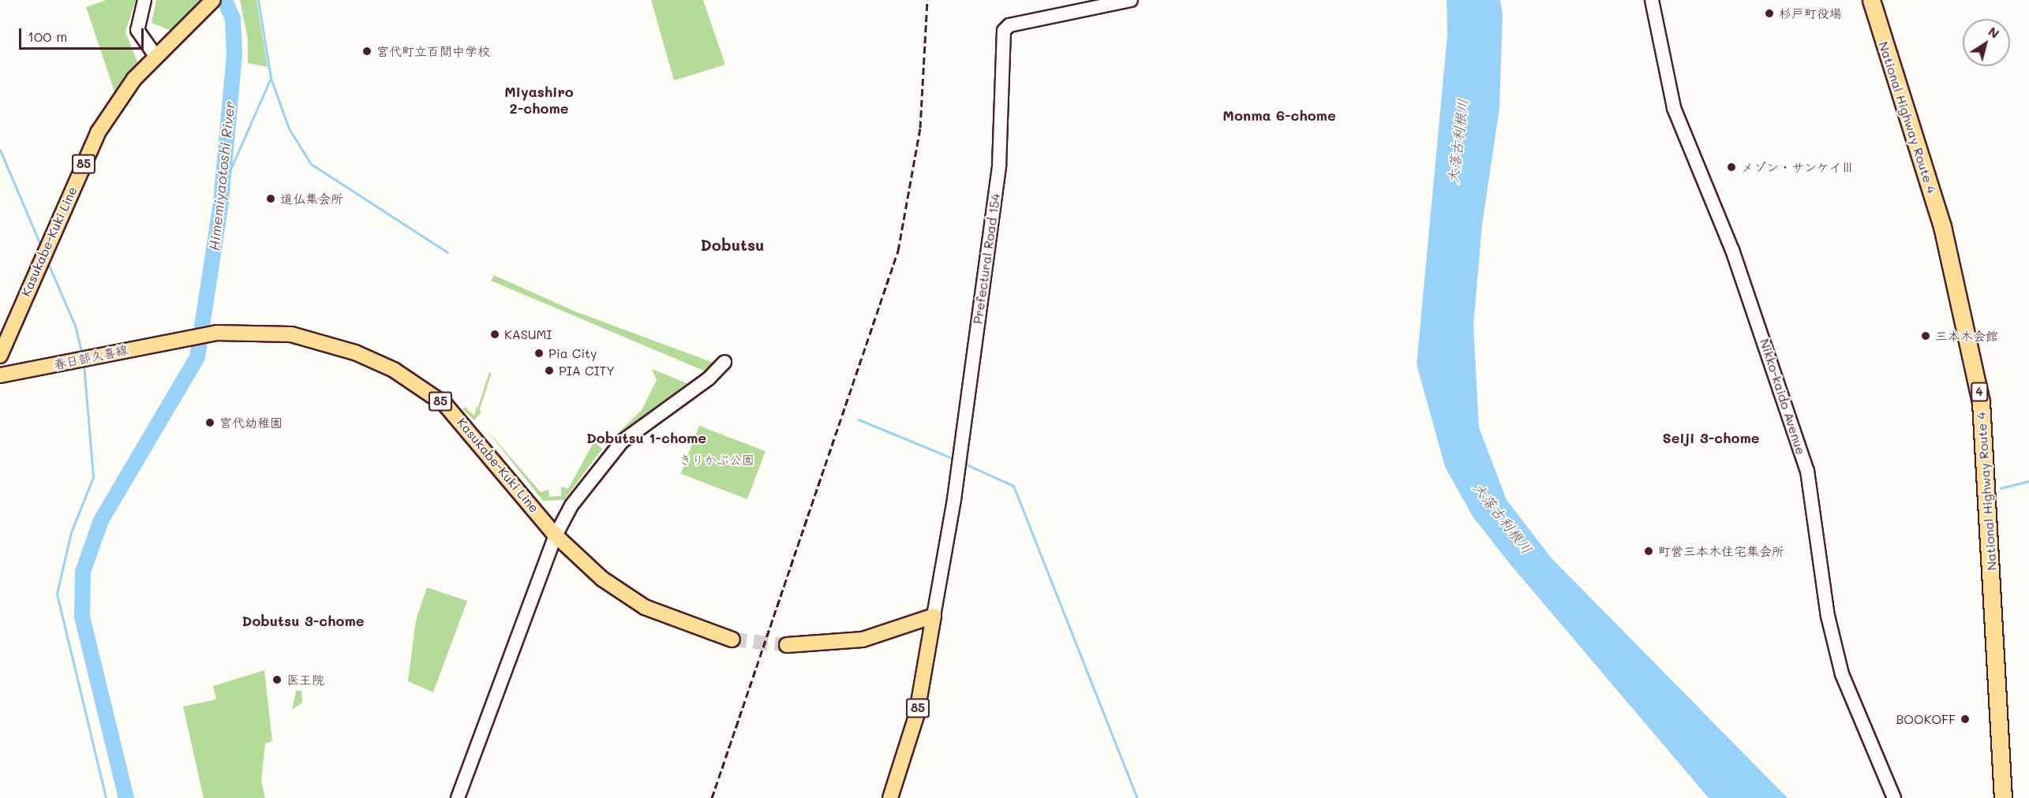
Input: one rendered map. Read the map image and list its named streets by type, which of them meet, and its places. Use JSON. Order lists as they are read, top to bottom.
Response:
{
  "streets": {
    "highway": ["National Highway Route 4", "4"],
    "main road": [
      "85",
      "Kasukabe-Kuki Line",
      "Prefectural Road 154",
      "春日部久喜線",
      "Nikko-kaido Avenue"
    ]
  },
  "crossings": [
    ["85", "Prefectural Road 154"],
    ["Kasukabe-Kuki Line", "春日部久喜線"]
  ],
  "districts": [
    "Miyashiro 2-chome",
    "Monma 6-chome",
    "Dobutsu",
    "Dobutsu 1-chome",
    "Seiji 3-chome",
    "Dobutsu 3-chome"
  ],
  "water": ["大落古利根川", "Himemiyaotoshi River"],
  "parks": ["きりかぶ公園"],
  "places": [
    "杉戸町役場",
    "宮代町立百間中学校",
    "メゾン・サンケイⅢ",
    "道仏集会所",
    "KASUMI",
    "三本木会館",
    "Pia City",
    "PIA CITY",
    "宮代幼稚園",
    "町営三本木住宅集会所",
    "医王院",
    "BOOKOFF"
  ],
  "scale_bar": "100 m",
  "north": "top right"
}
